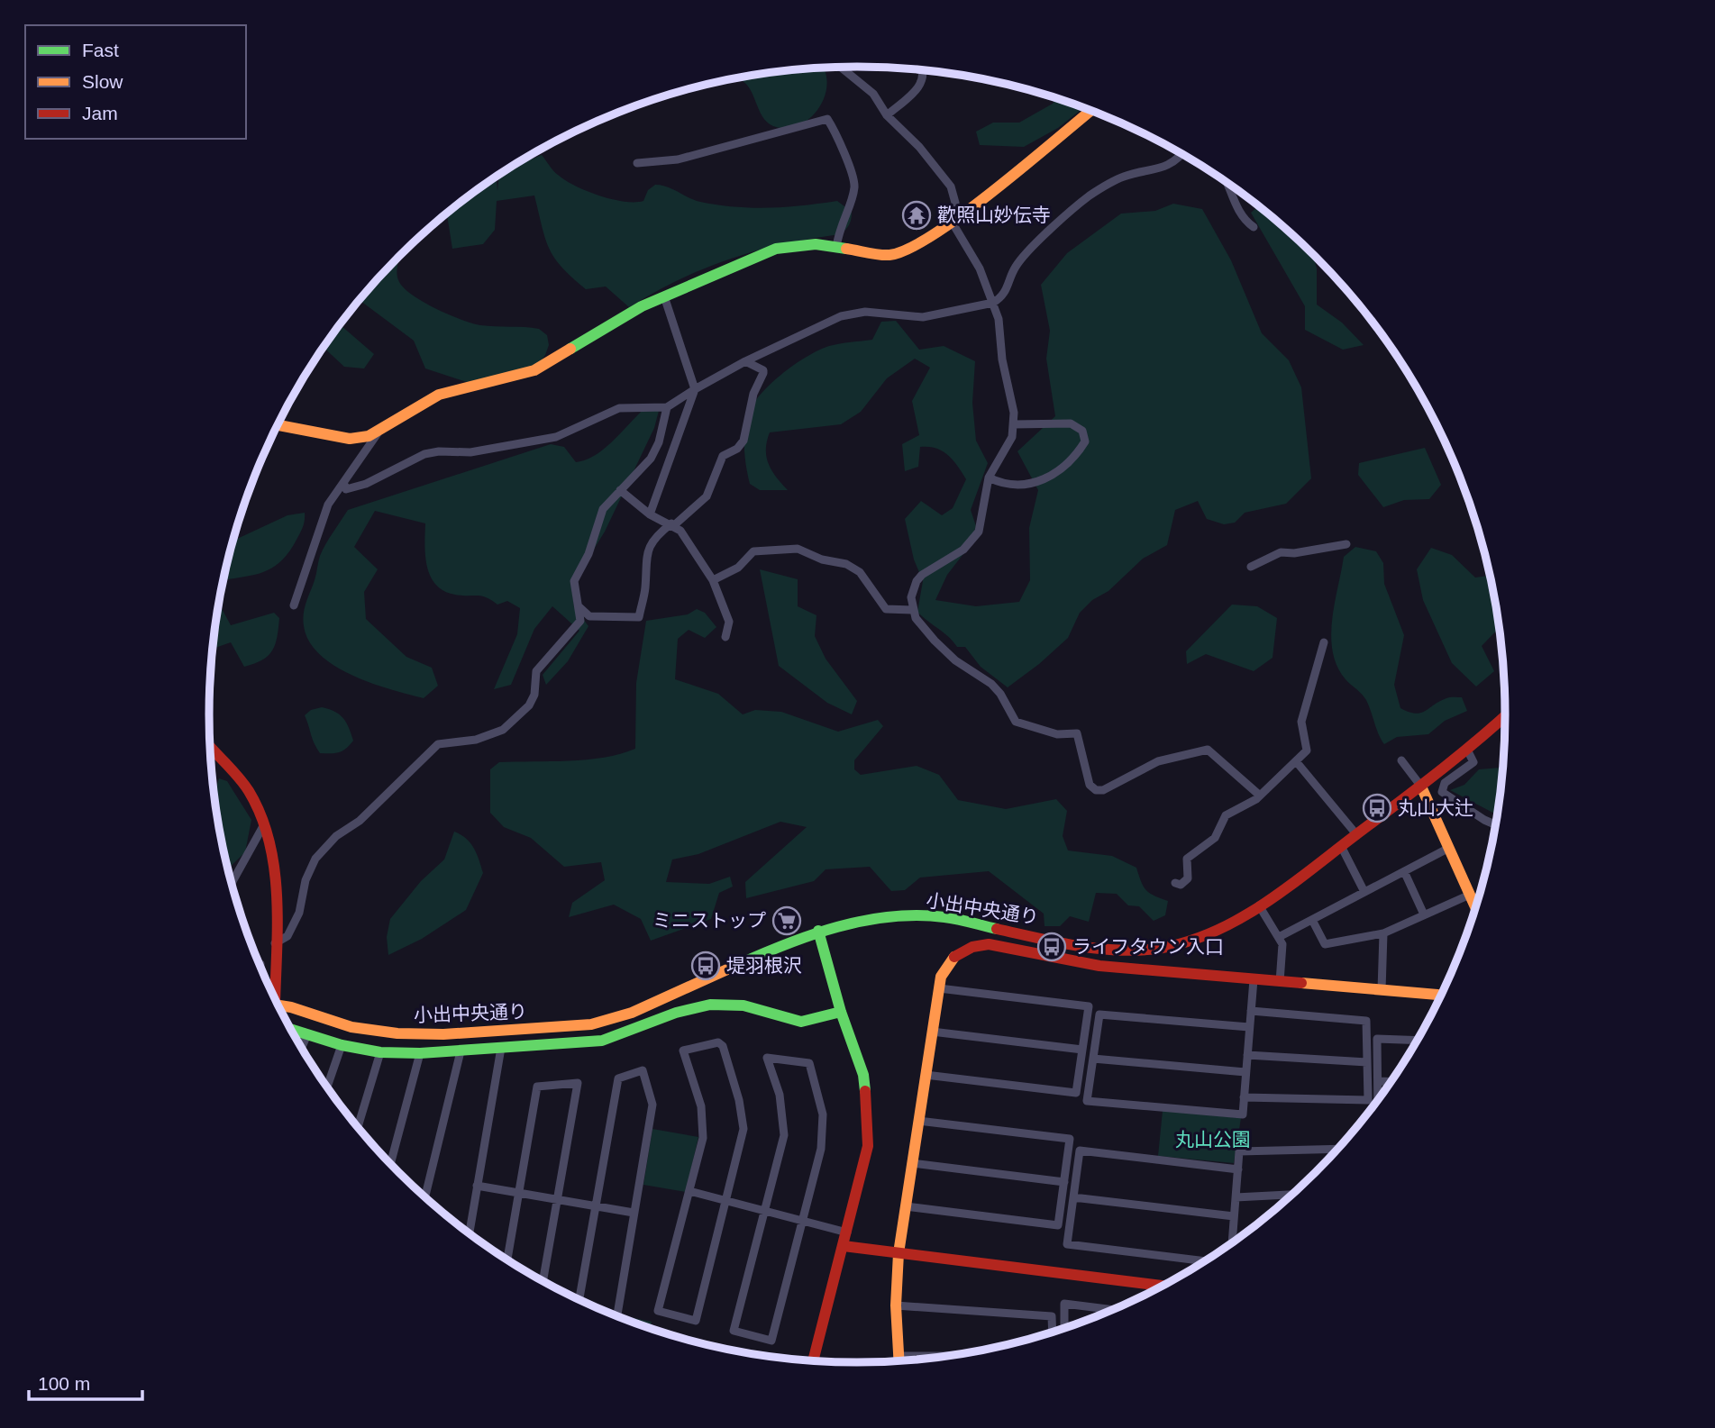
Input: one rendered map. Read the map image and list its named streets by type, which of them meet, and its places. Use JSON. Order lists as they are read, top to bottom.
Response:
{
  "streets": {
    "street": ["小出中央通り"]
  },
  "parks": ["丸山公園"],
  "places": {
    "temple": ["歡照山妙伝寺"],
    "bus stop": ["丸山大辻", "ライフタウン入口", "堤羽根沢"],
    "supermarket": ["ミニストップ"]
  },
  "legend": ["Fast", "Slow", "Jam"],
  "scale_bar": "100 m"
}
